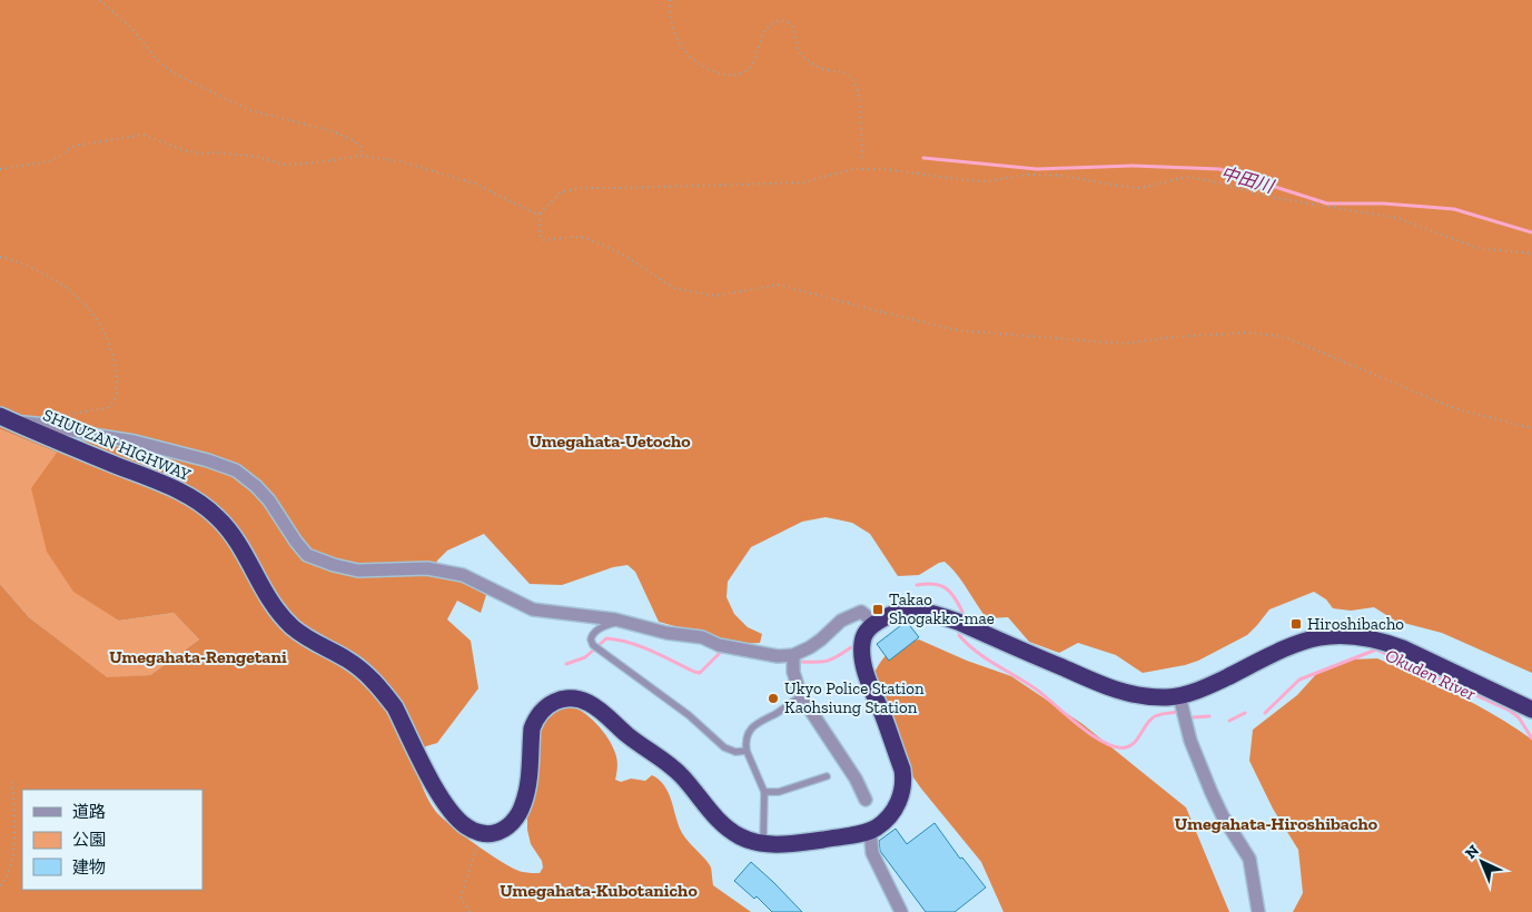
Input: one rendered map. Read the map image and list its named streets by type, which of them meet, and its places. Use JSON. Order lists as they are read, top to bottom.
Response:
{
  "streets": {
    "highway": ["SHUUZAN HIGHWAY"]
  },
  "districts": [
    "Umegahata-Uetocho",
    "Umegahata-Rengetani",
    "Umegahata-Hiroshibacho",
    "Umegahata-Kubotanicho"
  ],
  "water": ["中田川", "Okuden River"],
  "places": {
    "transit": ["Takao Shogakko-mae", "Hiroshibacho"],
    "other": ["Ukyo Police Station Kaohsiung Station"]
  },
  "legend": ["道路", "公園", "建物"],
  "north": "top left"
}
